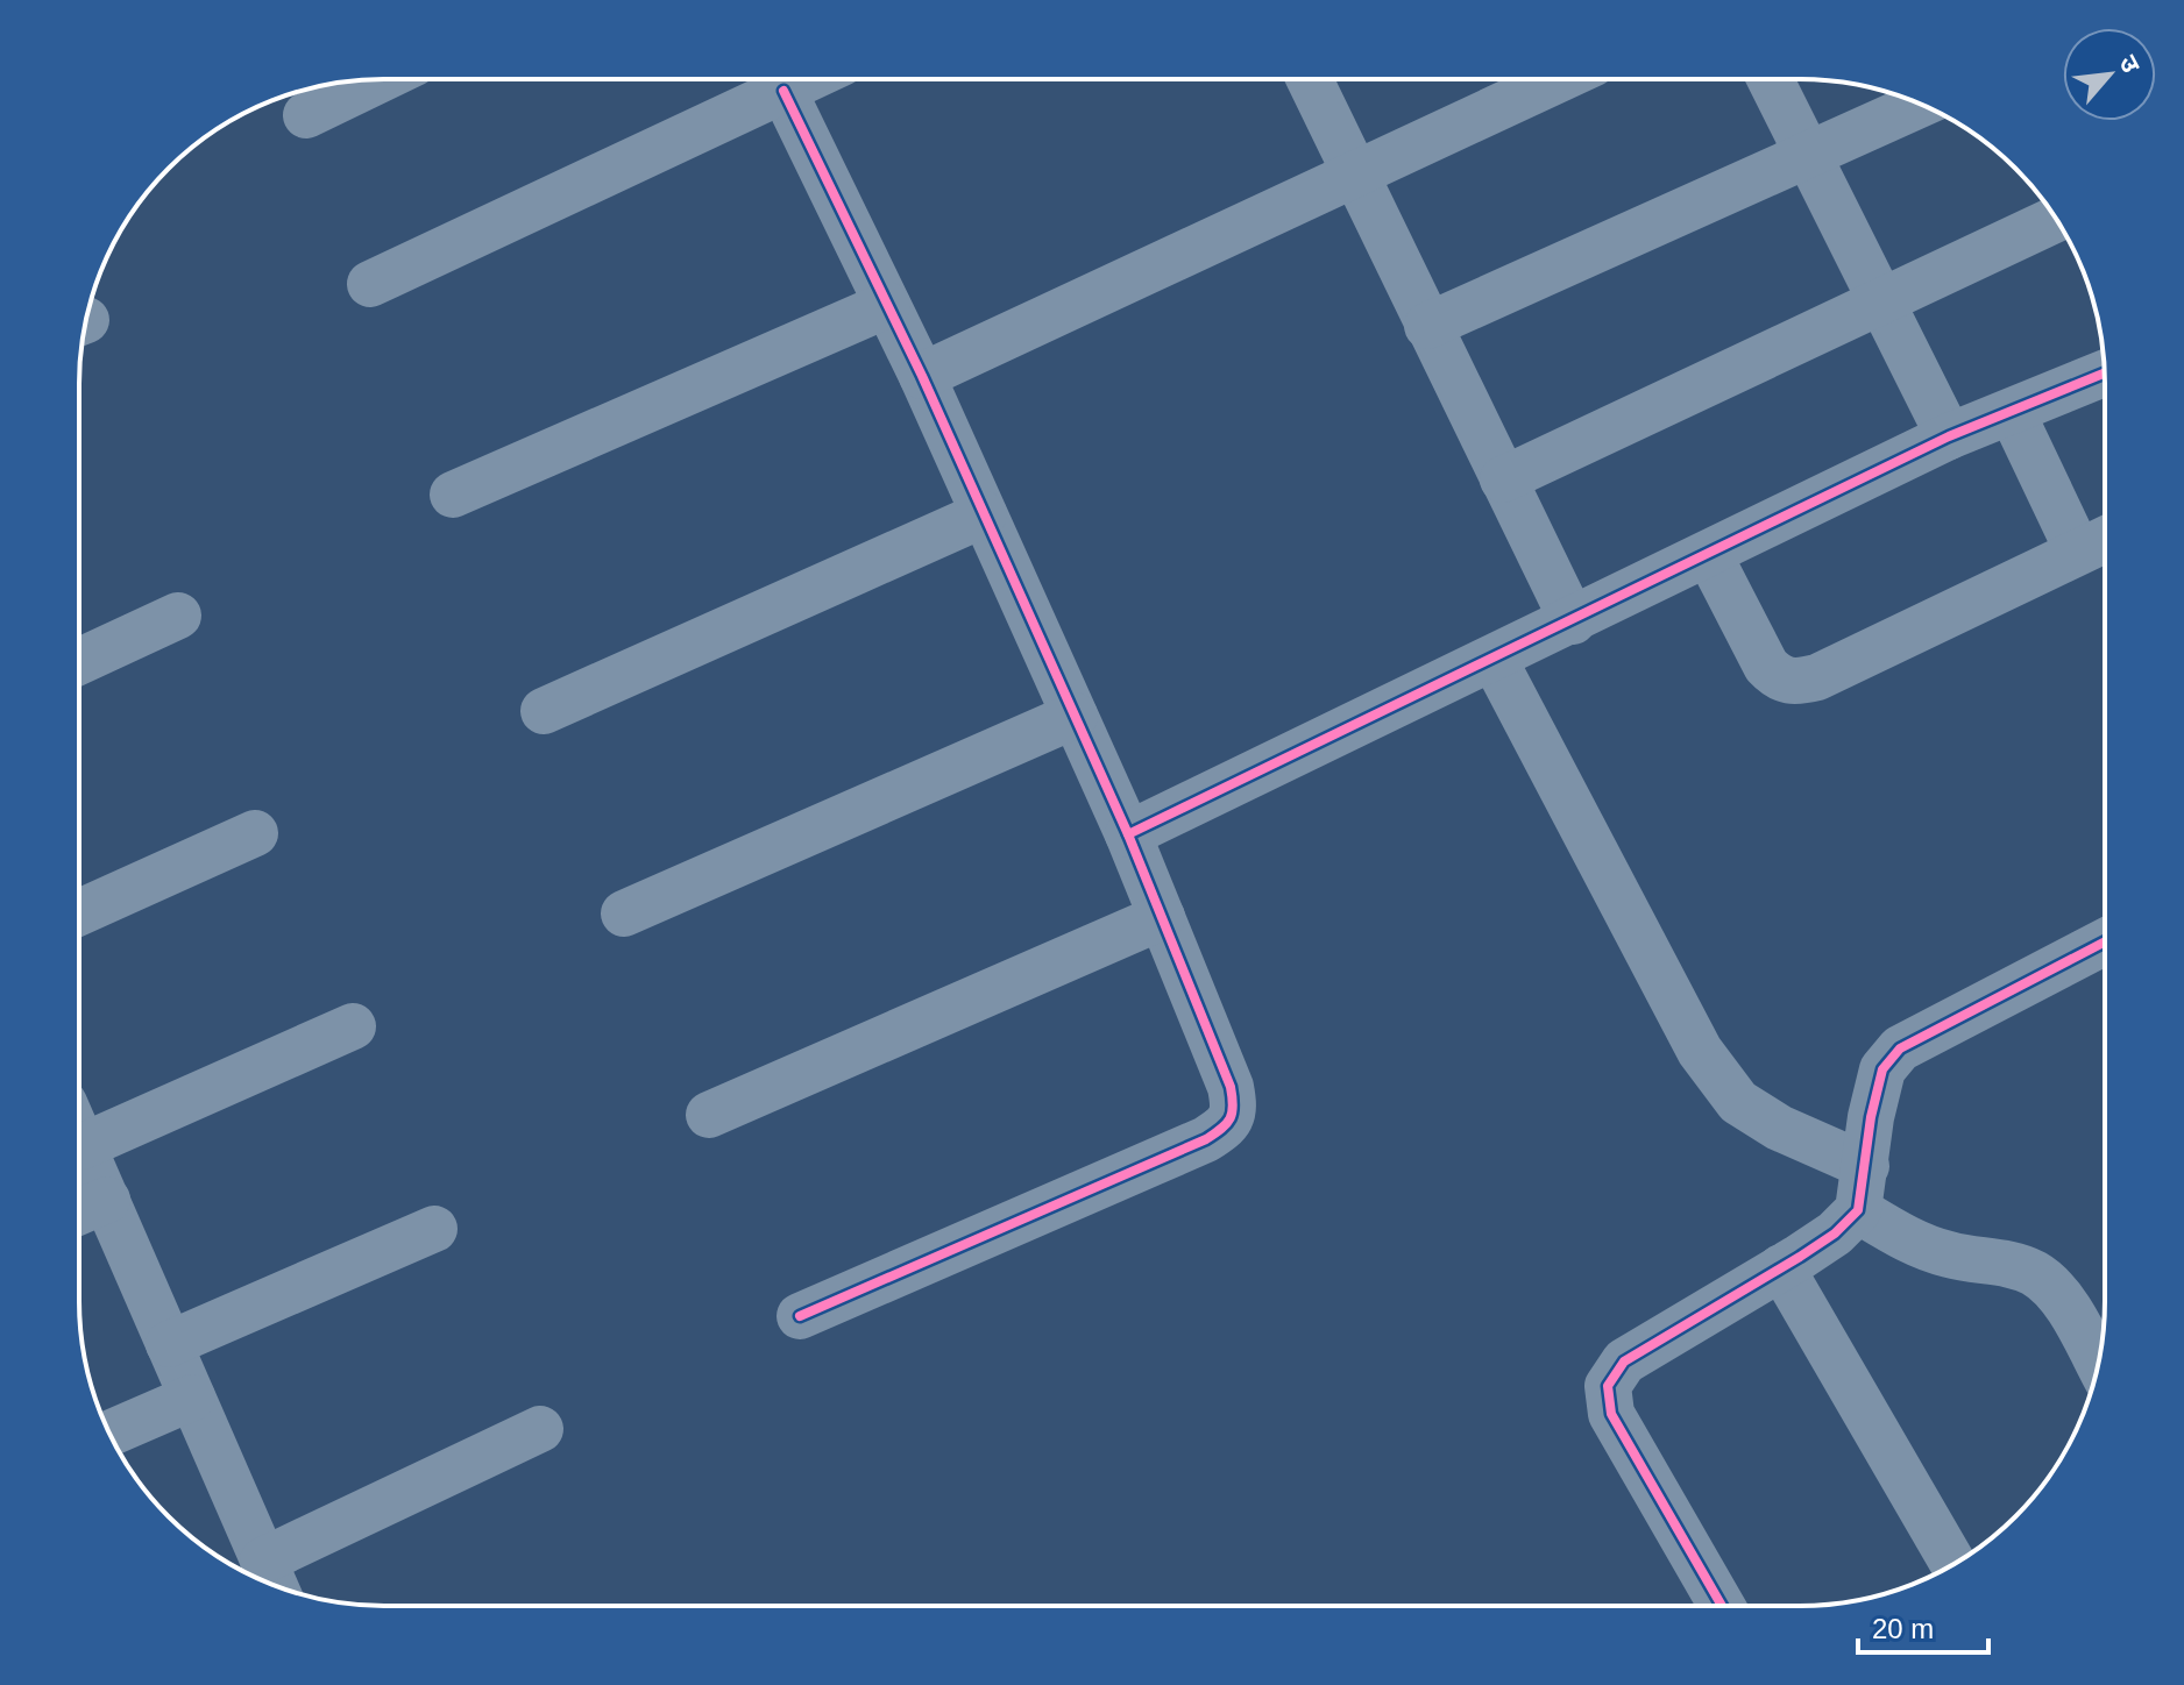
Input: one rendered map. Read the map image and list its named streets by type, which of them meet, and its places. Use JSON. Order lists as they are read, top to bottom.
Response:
{
  "scale_bar": "20 m",
  "north": "top right"
}
